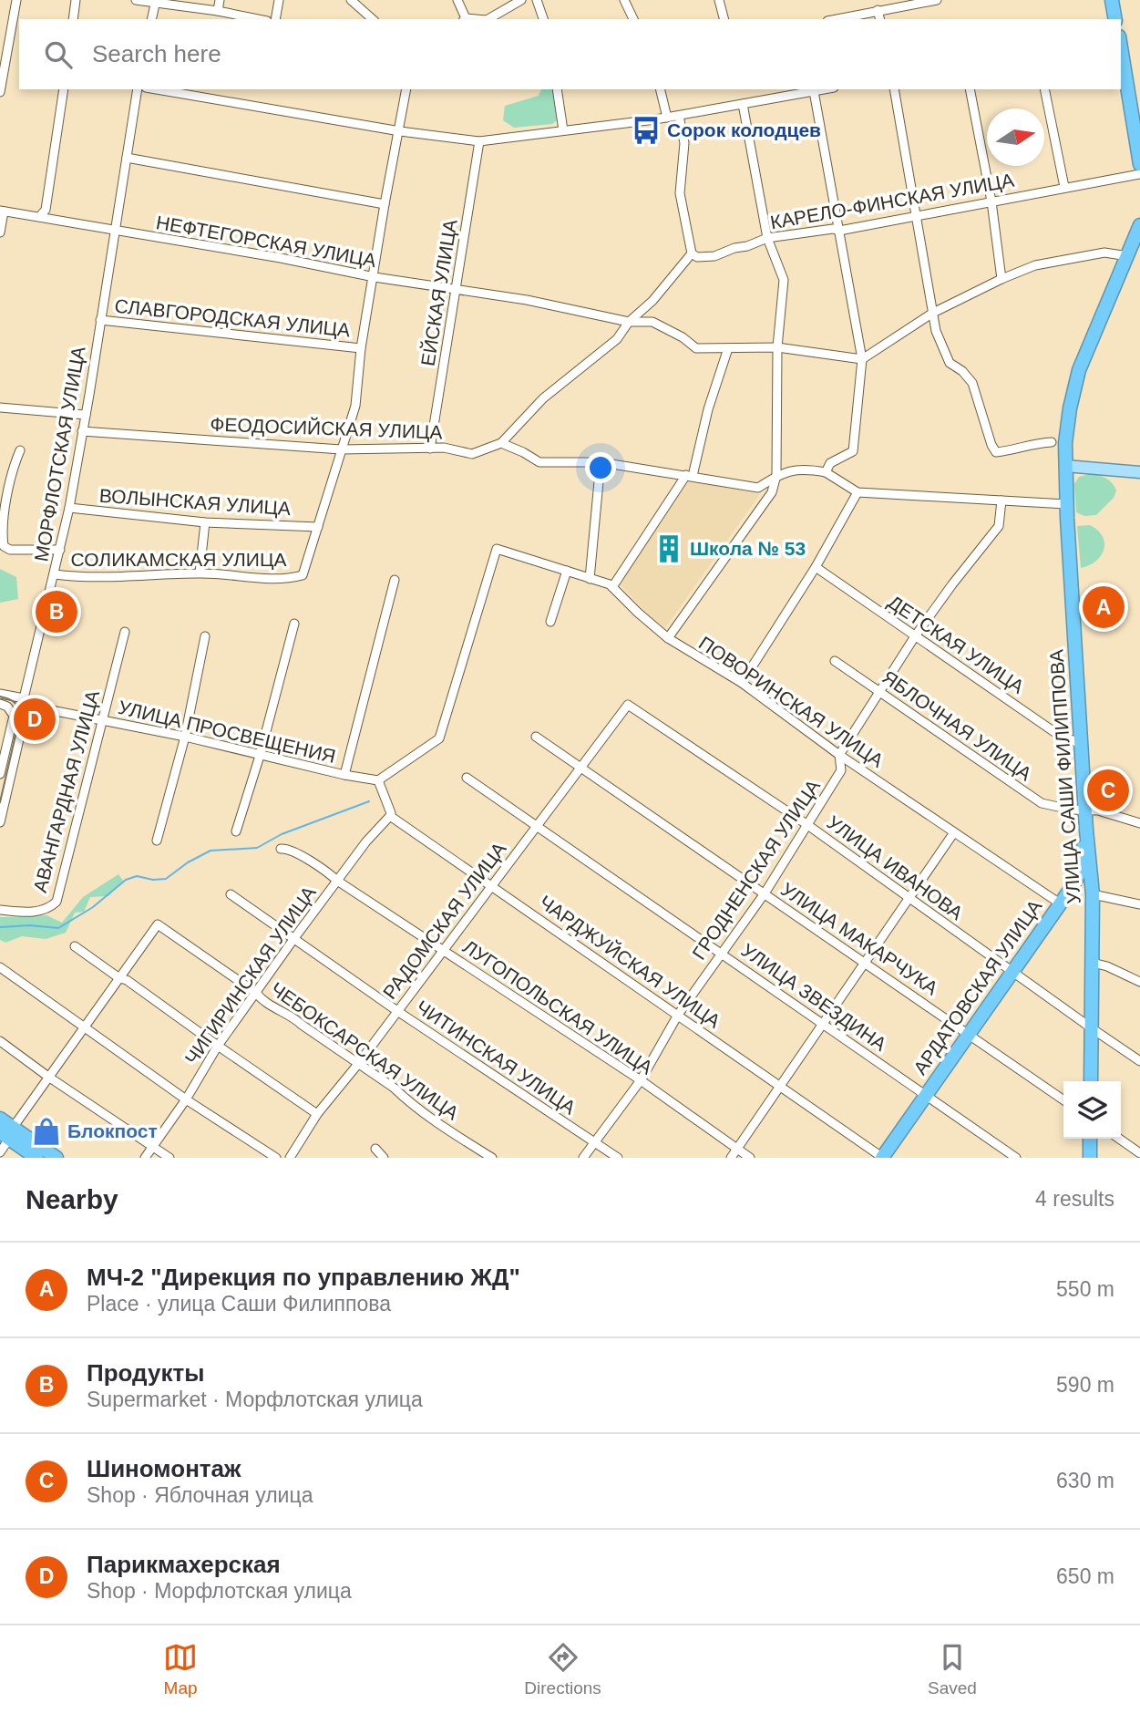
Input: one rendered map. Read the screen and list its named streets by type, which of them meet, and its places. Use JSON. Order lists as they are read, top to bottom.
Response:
{
  "streets": {
    "highway": ["УЛИЦА САШИ ФИЛИППОВА", "АРДАТОВСКАЯ УЛИЦА"],
    "street": [
      "КАРЕЛО-ФИНСКАЯ УЛИЦА",
      "НЕФТЕГОРСКАЯ УЛИЦА",
      "ЕЙСКАЯ УЛИЦА",
      "СЛАВГОРОДСКАЯ УЛИЦА",
      "ФЕОДОСИЙСКАЯ УЛИЦА",
      "МОРФЛОТСКАЯ УЛИЦА",
      "ВОЛЫНСКАЯ УЛИЦА",
      "СОЛИКАМСКАЯ УЛИЦА",
      "ДЕТСКАЯ УЛИЦА",
      "ПОВОРИНСКАЯ УЛИЦА",
      "ЯБЛОЧНАЯ УЛИЦА",
      "УЛИЦА ПРОСВЕЩЕНИЯ",
      "АВАНГАРДНАЯ УЛИЦА",
      "УЛИЦА ИВАНОВА",
      "ГРОДНЕНСКАЯ УЛИЦА",
      "РАДОМСКАЯ УЛИЦА",
      "УЛИЦА МАКАРЧУКА",
      "ЧАРДЖУЙСКАЯ УЛИЦА",
      "ЧИГИРИНСКАЯ УЛИЦА",
      "УЛИЦА ЗВЕЗДИНА",
      "ЛУГОПОЛЬСКАЯ УЛИЦА",
      "ЧЕБОКСАРСКАЯ УЛИЦА",
      "ЧИТИНСКАЯ УЛИЦА"
    ]
  },
  "crossings": [
    ["НЕФТЕГОРСКАЯ УЛИЦА", "ЕЙСКАЯ УЛИЦА"],
    ["НЕФТЕГОРСКАЯ УЛИЦА", "МОРФЛОТСКАЯ УЛИЦА"],
    ["ЕЙСКАЯ УЛИЦА", "ФЕОДОСИЙСКАЯ УЛИЦА"],
    ["СЛАВГОРОДСКАЯ УЛИЦА", "МОРФЛОТСКАЯ УЛИЦА"],
    ["ФЕОДОСИЙСКАЯ УЛИЦА", "МОРФЛОТСКАЯ УЛИЦА"],
    ["МОРФЛОТСКАЯ УЛИЦА", "ВОЛЫНСКАЯ УЛИЦА"],
    ["МОРФЛОТСКАЯ УЛИЦА", "СОЛИКАМСКАЯ УЛИЦА"],
    ["МОРФЛОТСКАЯ УЛИЦА", "УЛИЦА ПРОСВЕЩЕНИЯ"],
    ["ВОЛЫНСКАЯ УЛИЦА", "СОЛИКАМСКАЯ УЛИЦА"],
    ["ДЕТСКАЯ УЛИЦА", "УЛИЦА САШИ ФИЛИППОВА"],
    ["ДЕТСКАЯ УЛИЦА", "ГРОДНЕНСКАЯ УЛИЦА"],
    ["ПОВОРИНСКАЯ УЛИЦА", "УЛИЦА ПРОСВЕЩЕНИЯ"],
    ["ПОВОРИНСКАЯ УЛИЦА", "ГРОДНЕНСКАЯ УЛИЦА"],
    ["ПОВОРИНСКАЯ УЛИЦА", "АРДАТОВСКАЯ УЛИЦА"],
    ["ЯБЛОЧНАЯ УЛИЦА", "УЛИЦА САШИ ФИЛИППОВА"],
    ["ЯБЛОЧНАЯ УЛИЦА", "ГРОДНЕНСКАЯ УЛИЦА"],
    ["УЛИЦА ПРОСВЕЩЕНИЯ", "АВАНГАРДНАЯ УЛИЦА"],
    ["УЛИЦА САШИ ФИЛИППОВА", "УЛИЦА ИВАНОВА"],
    ["УЛИЦА САШИ ФИЛИППОВА", "АРДАТОВСКАЯ УЛИЦА"],
    ["УЛИЦА ИВАНОВА", "ГРОДНЕНСКАЯ УЛИЦА"],
    ["УЛИЦА ИВАНОВА", "РАДОМСКАЯ УЛИЦА"],
    ["УЛИЦА ИВАНОВА", "АРДАТОВСКАЯ УЛИЦА"],
    ["ГРОДНЕНСКАЯ УЛИЦА", "УЛИЦА МАКАРЧУКА"],
    ["ГРОДНЕНСКАЯ УЛИЦА", "ЧАРДЖУЙСКАЯ УЛИЦА"],
    ["ГРОДНЕНСКАЯ УЛИЦА", "УЛИЦА ЗВЕЗДИНА"],
    ["ГРОДНЕНСКАЯ УЛИЦА", "ЛУГОПОЛЬСКАЯ УЛИЦА"],
    ["ГРОДНЕНСКАЯ УЛИЦА", "ЧИТИНСКАЯ УЛИЦА"],
    ["РАДОМСКАЯ УЛИЦА", "УЛИЦА МАКАРЧУКА"],
    ["РАДОМСКАЯ УЛИЦА", "ЧАРДЖУЙСКАЯ УЛИЦА"],
    ["РАДОМСКАЯ УЛИЦА", "УЛИЦА ЗВЕЗДИНА"],
    ["РАДОМСКАЯ УЛИЦА", "ЛУГОПОЛЬСКАЯ УЛИЦА"],
    ["РАДОМСКАЯ УЛИЦА", "ЧЕБОКСАРСКАЯ УЛИЦА"],
    ["РАДОМСКАЯ УЛИЦА", "ЧИТИНСКАЯ УЛИЦА"],
    ["УЛИЦА МАКАРЧУКА", "АРДАТОВСКАЯ УЛИЦА"],
    ["ЧАРДЖУЙСКАЯ УЛИЦА", "ЧИГИРИНСКАЯ УЛИЦА"],
    ["ЧАРДЖУЙСКАЯ УЛИЦА", "АРДАТОВСКАЯ УЛИЦА"],
    ["ЧИГИРИНСКАЯ УЛИЦА", "ЛУГОПОЛЬСКАЯ УЛИЦА"],
    ["ЧИГИРИНСКАЯ УЛИЦА", "ЧЕБОКСАРСКАЯ УЛИЦА"],
    ["ЧИГИРИНСКАЯ УЛИЦА", "ЧИТИНСКАЯ УЛИЦА"],
    ["АРДАТОВСКАЯ УЛИЦА", "УЛИЦА ЗВЕЗДИНА"]
  ],
  "places": {
    "bus stop": ["Сорок колодцев"],
    "building": ["Школа № 53"],
    "shop": ["Блокпост"]
  },
  "north": "right",
  "page": {
    "search": "Search here",
    "pins": [
      "A",
      "B",
      "D",
      "C"
    ],
    "heading": ["Nearby", "4 results"],
    "list": [
      {
        "mark": "A",
        "name": "МЧ-2 \"Дирекция по управлению ЖД\"",
        "note": "Place · улица Саши Филиппова",
        "value": "550 m"
      },
      {
        "mark": "B",
        "name": "Продукты",
        "note": "Supermarket · Морфлотская улица",
        "value": "590 m"
      },
      {
        "mark": "C",
        "name": "Шиномонтаж",
        "note": "Shop · Яблочная улица",
        "value": "630 m"
      },
      {
        "mark": "D",
        "name": "Парикмахерская",
        "note": "Shop · Морфлотская улица",
        "value": "650 m"
      }
    ],
    "nav": ["Map", "Directions", "Saved"]
  }
}
